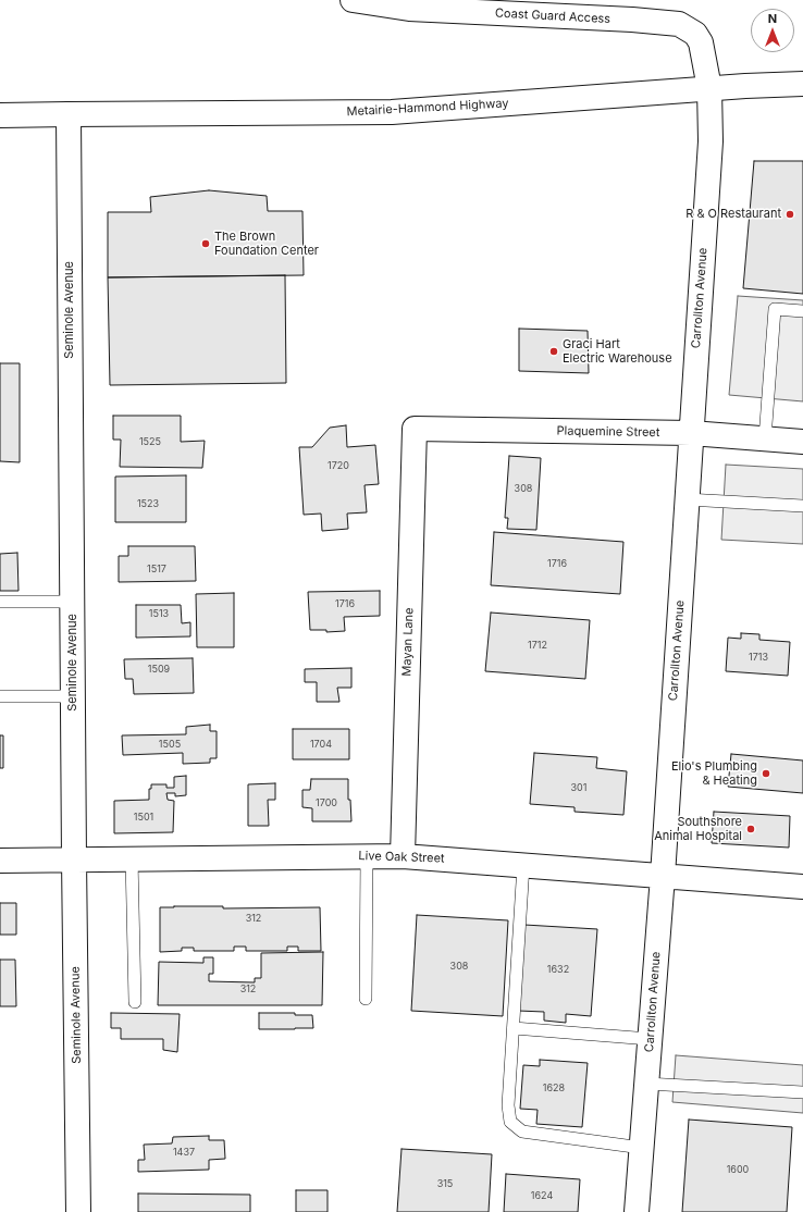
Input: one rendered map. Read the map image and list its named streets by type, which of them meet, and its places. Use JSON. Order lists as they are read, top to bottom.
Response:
{
  "streets": {
    "street": [
      "Coast Guard Access",
      "Metairie-Hammond Highway",
      "Carrollton Avenue",
      "Seminole Avenue",
      "Plaquemine Street",
      "Mayan Lane",
      "Live Oak Street"
    ]
  },
  "crossings": [
    ["Coast Guard Access", "Metairie-Hammond Highway"],
    ["Coast Guard Access", "Carrollton Avenue"],
    ["Metairie-Hammond Highway", "Carrollton Avenue"],
    ["Metairie-Hammond Highway", "Seminole Avenue"],
    ["Carrollton Avenue", "Plaquemine Street"],
    ["Carrollton Avenue", "Live Oak Street"],
    ["Seminole Avenue", "Live Oak Street"],
    ["Plaquemine Street", "Mayan Lane"],
    ["Mayan Lane", "Live Oak Street"]
  ],
  "places": [
    "R & O Restaurant",
    "The Brown Foundation Center",
    "Graci Hart Electric Warehouse",
    "Elio's Plumbing & Heating",
    "Southshore Animal Hospital"
  ],
  "house_numbers": [
    "1525",
    "1720",
    "308",
    "1523",
    "1716",
    "1517",
    "1716",
    "1513",
    "1712",
    "1713",
    "1509",
    "1505",
    "1704",
    "301",
    "1700",
    "1501",
    "312",
    "308",
    "1632",
    "312",
    "1628",
    "1437",
    "1600",
    "315",
    "1624"
  ],
  "north": "top"
}
